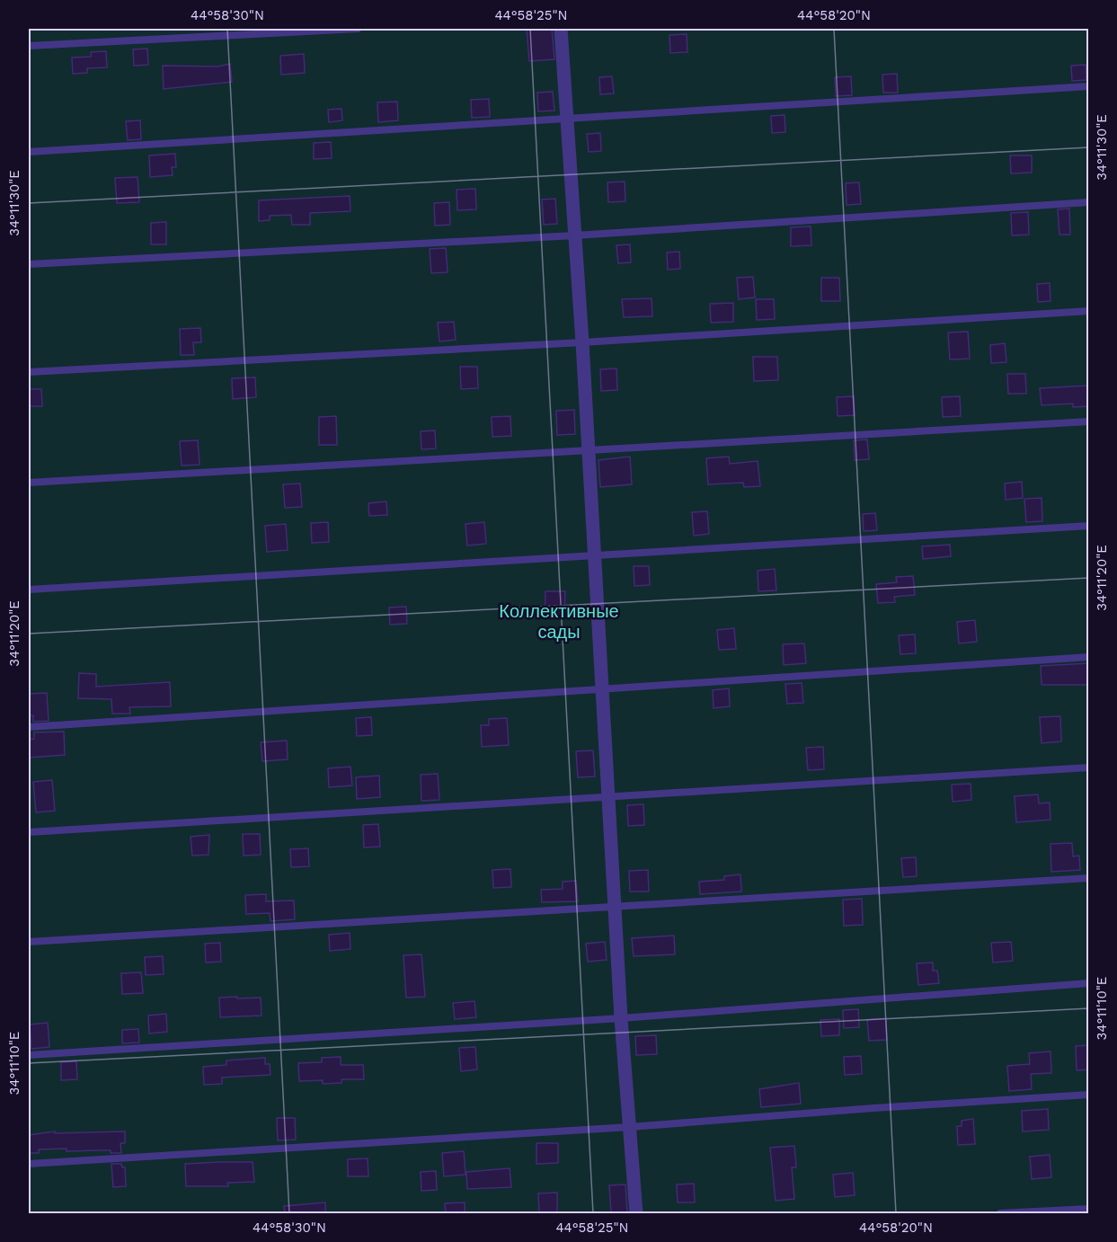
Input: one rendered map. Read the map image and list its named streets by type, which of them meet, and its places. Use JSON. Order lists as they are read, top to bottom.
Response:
{
  "parks": ["Коллективные сады"],
  "coordinates": [
    "44°58'30\"N",
    "44°58'25\"N",
    "44°58'20\"N",
    "34°11'30\"E",
    "34°11'20\"E",
    "34°11'10\"E"
  ]
}
